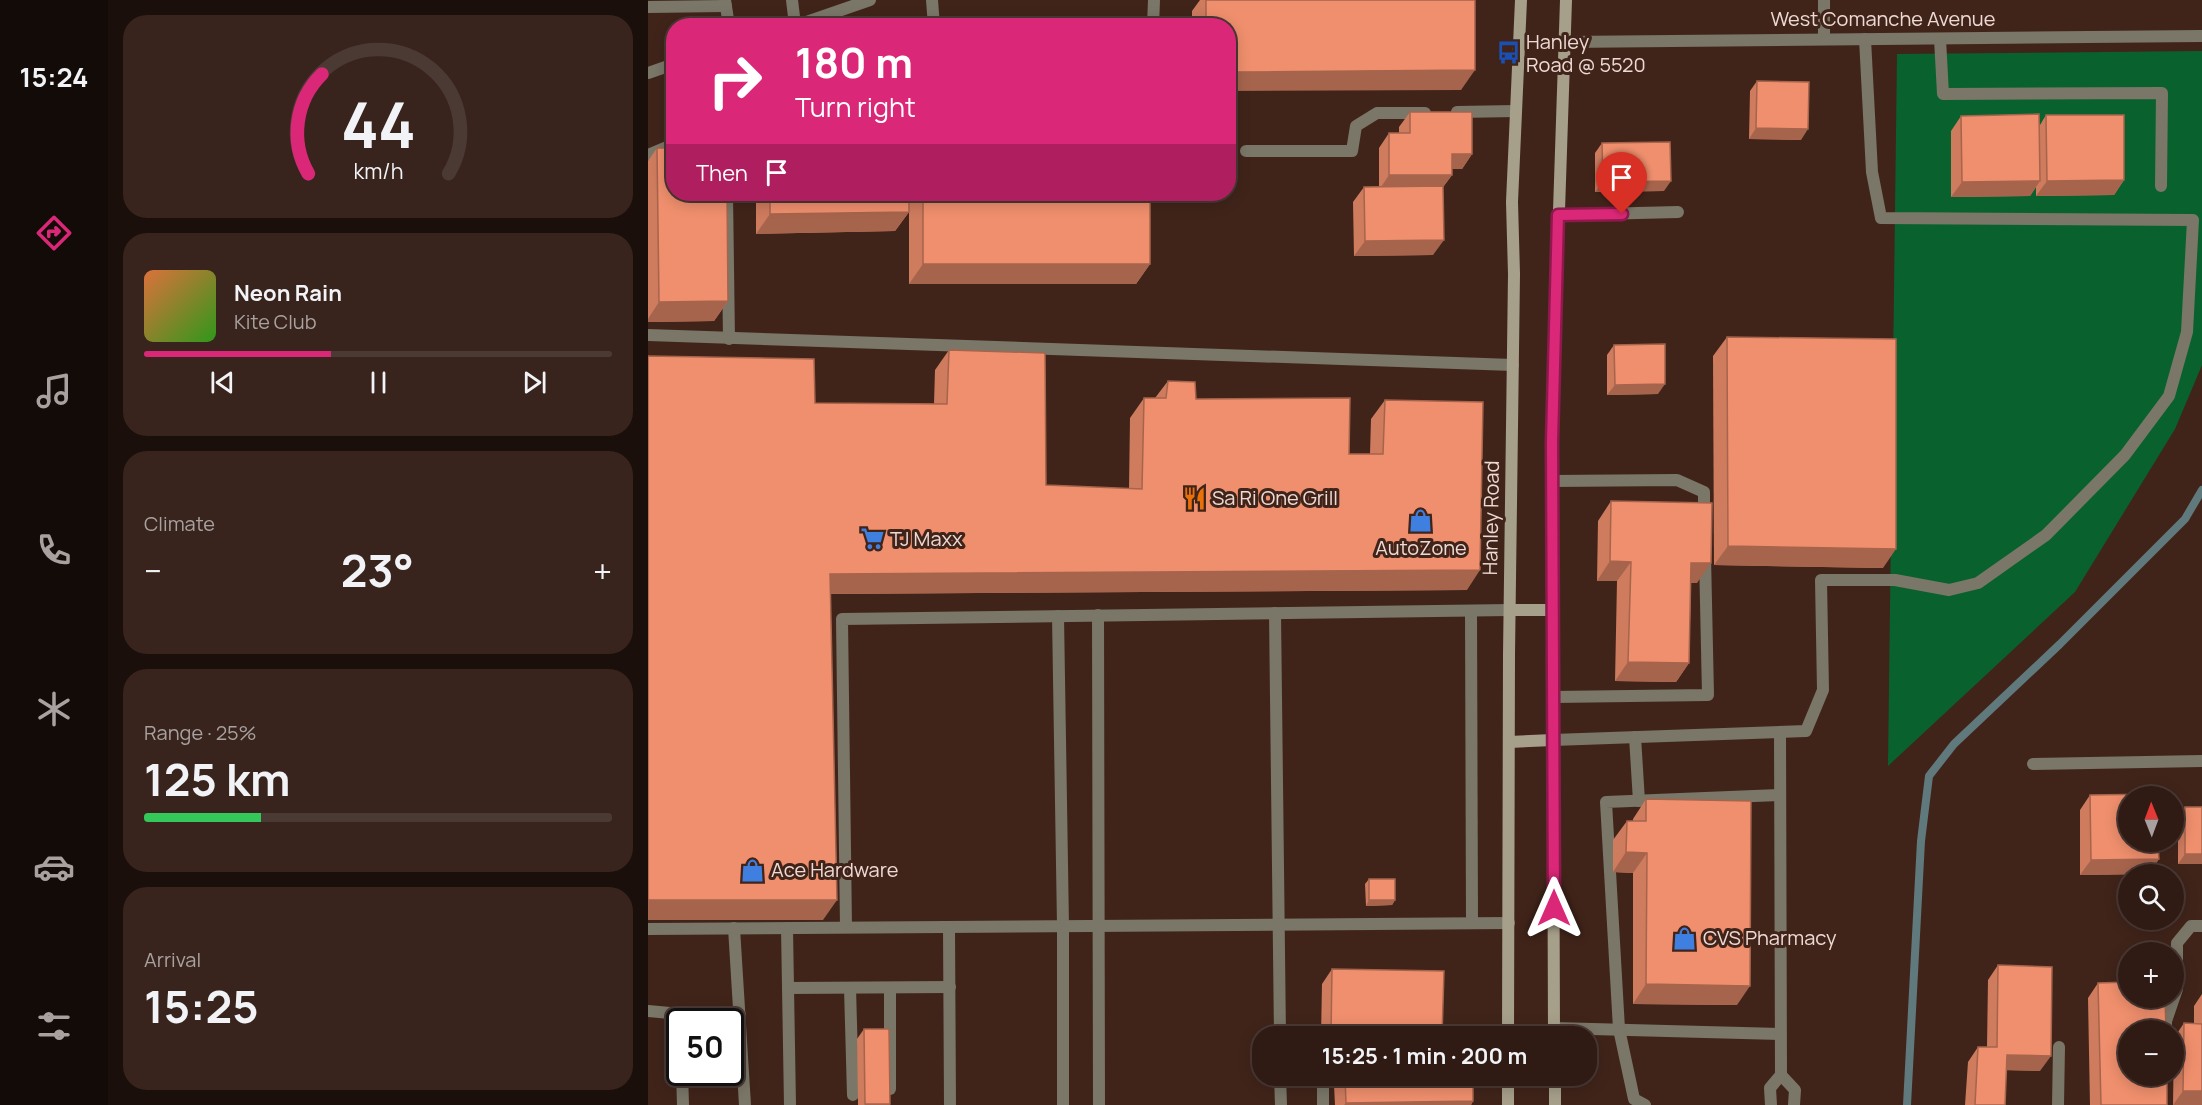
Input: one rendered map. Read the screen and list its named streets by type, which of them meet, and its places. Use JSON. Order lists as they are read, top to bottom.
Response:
{
  "streets": {
    "main road": ["Hanley Road"],
    "street": ["West Comanche Avenue"]
  },
  "places": {
    "bus stop": ["Hanley Road @ 5520"],
    "restaurant": ["Sa Ri One Grill"],
    "shop": ["AutoZone", "Ace Hardware", "CVS Pharmacy"],
    "supermarket": ["TJ Maxx"]
  },
  "north": "top",
  "page": {
    "tabs": "15:24",
    "turn": ["180 m", "Turn right"],
    "then": "Then",
    "song": ["Neon Rain", "Kite Club"],
    "tile": [
      "Climate",
      ["Range · 25%", "125 km"],
      ["Arrival", "15:25"]
    ],
    "heat": ["−", "23°", "+"],
    "map_buttons": ["+", "−"],
    "limit": "50",
    "trip": "15:25 · 1 min · 200 m",
    "gauge": ["44", "km/h"]
  }
}
